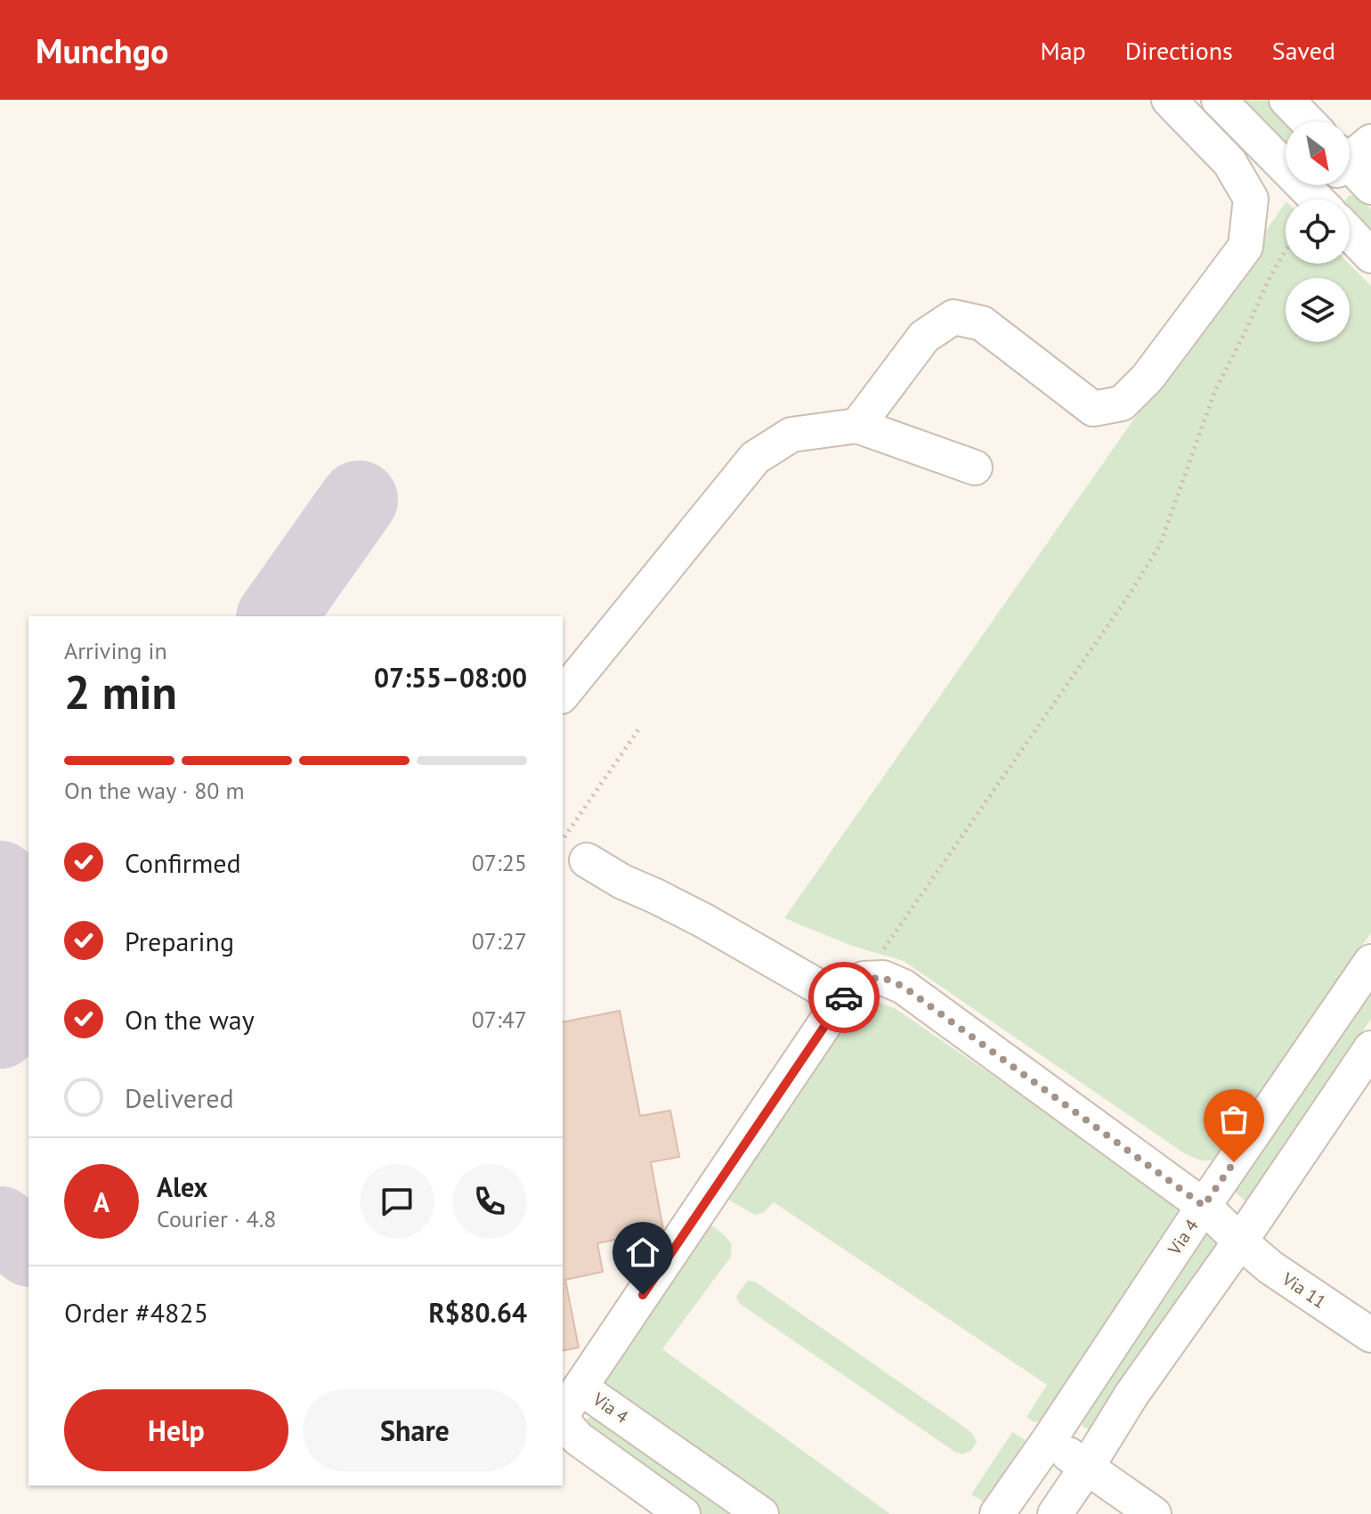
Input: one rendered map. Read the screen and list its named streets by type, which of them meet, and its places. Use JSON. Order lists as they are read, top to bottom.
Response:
{
  "streets": {
    "street": ["Via 4", "Via 11"]
  },
  "crossings": [
    ["Via 4", "Via 11"]
  ],
  "north": "bottom right",
  "page": {
    "header": "Munchgo",
    "nav": ["Map", "Directions", "Saved"],
    "heading": ["2 min", "Arriving in", "07:55–08:00"],
    "panel": [
      "Alex",
      "Courier · 4.8",
      "Order #4825",
      "R$80.64"
    ],
    "bar": "On the way · 80 m",
    "list": [
      ["Confirmed", "07:25"],
      ["Preparing", "07:27"],
      ["On the way", "07:47"],
      "Delivered"
    ],
    "round": "A",
    "buttons": ["Help", "Share"]
  }
}
